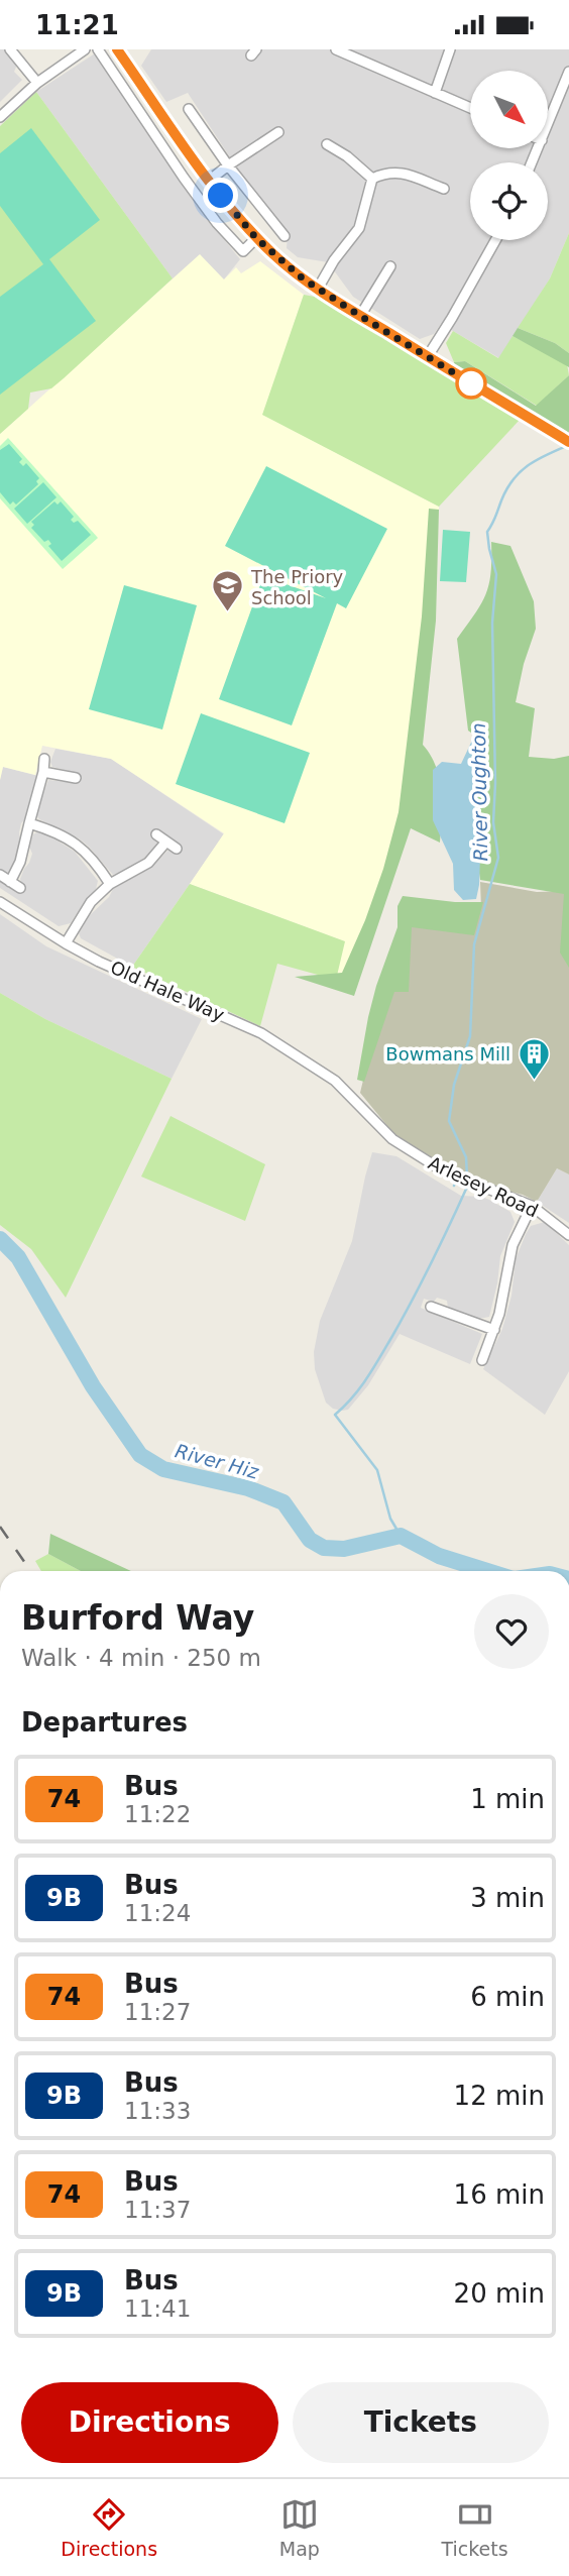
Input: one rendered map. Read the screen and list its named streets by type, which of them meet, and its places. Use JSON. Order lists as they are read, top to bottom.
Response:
{
  "streets": {
    "street": ["Old Hale Way", "Arlesey Road"]
  },
  "crossings": [
    ["Old Hale Way", "Arlesey Road"]
  ],
  "water": ["River Oughton", "River Hiz"],
  "places": {
    "school or university": ["The Priory School"],
    "building": ["Bowmans Mill"]
  },
  "lines": ["bus line 74"],
  "north": "bottom right",
  "page": {
    "status": "11:21",
    "heading": [
      ["Burford Way", "Walk · 4 min · 250 m"],
      "Departures"
    ],
    "list": [
      {
        "mark": "74",
        "name": "Bus",
        "note": "11:22",
        "value": "1 min"
      },
      {
        "mark": "9B",
        "name": "Bus",
        "note": "11:24",
        "value": "3 min"
      },
      {
        "mark": "74",
        "name": "Bus",
        "note": "11:27",
        "value": "6 min"
      },
      {
        "mark": "9B",
        "name": "Bus",
        "note": "11:33",
        "value": "12 min"
      },
      {
        "mark": "74",
        "name": "Bus",
        "note": "11:37",
        "value": "16 min"
      },
      {
        "mark": "9B",
        "name": "Bus",
        "note": "11:41",
        "value": "20 min"
      }
    ],
    "buttons": ["Directions", "Tickets"],
    "tabs": ["Directions", "Map", "Tickets"]
  }
}
